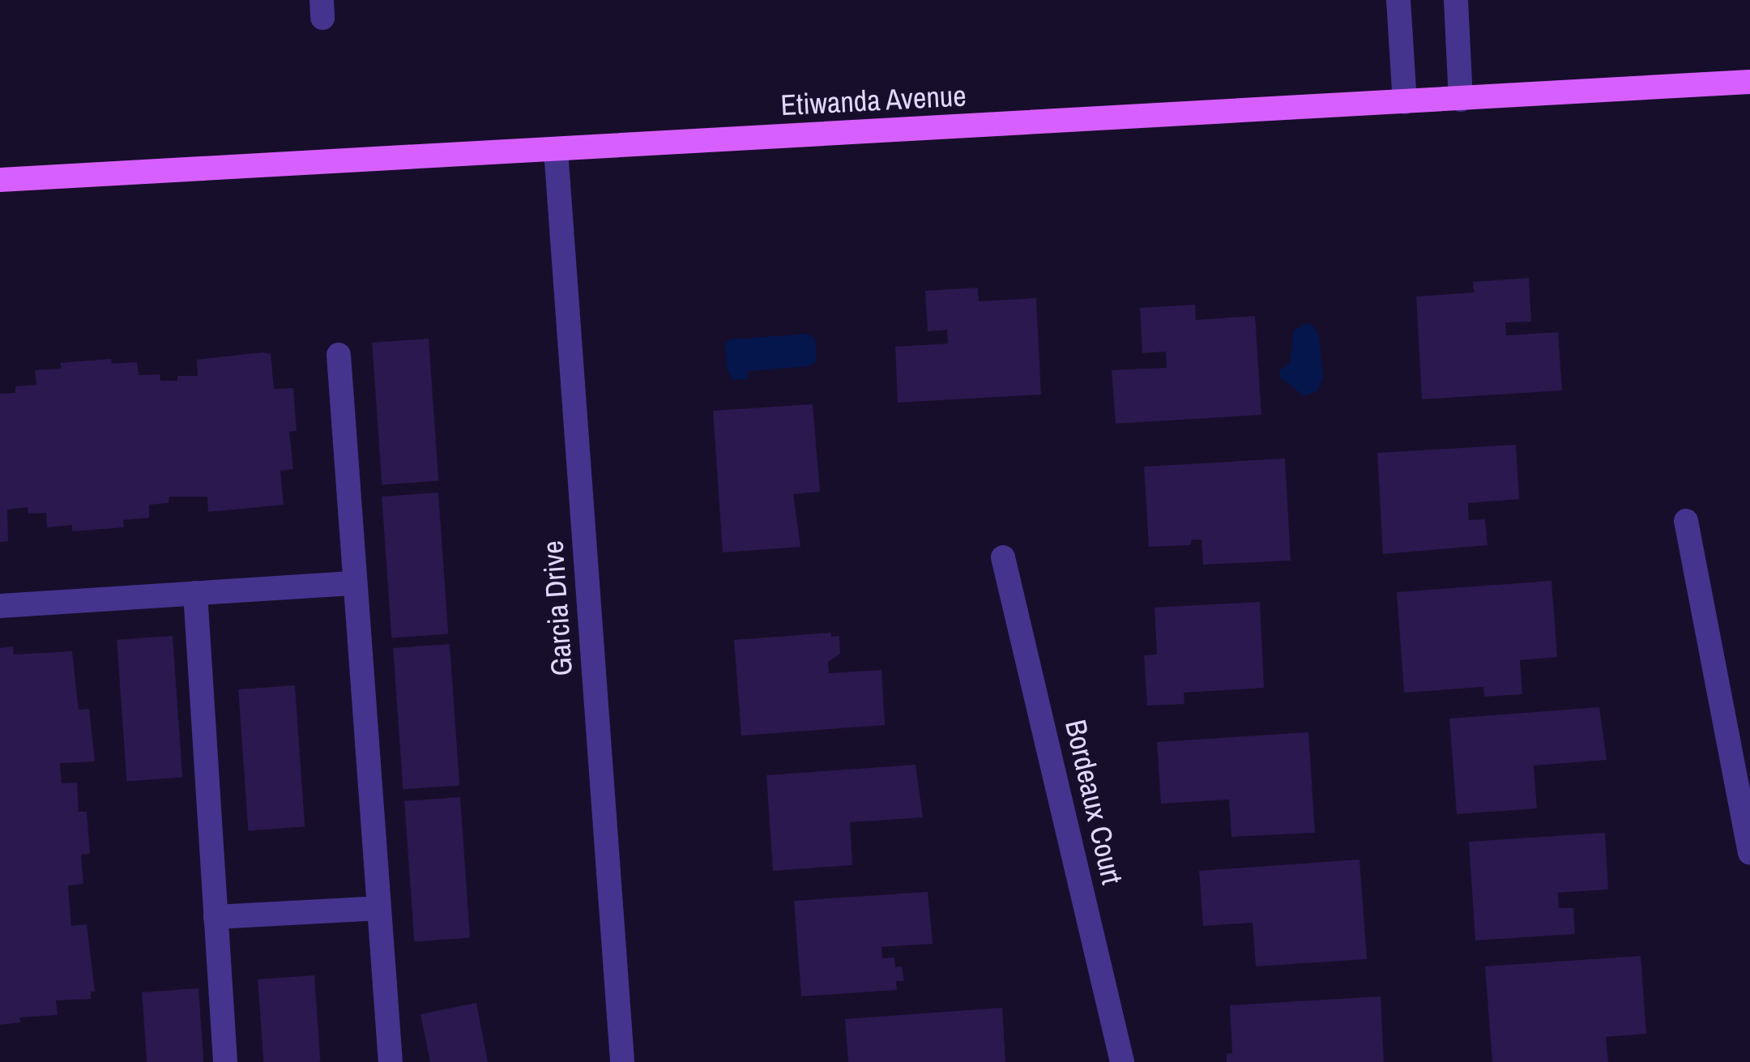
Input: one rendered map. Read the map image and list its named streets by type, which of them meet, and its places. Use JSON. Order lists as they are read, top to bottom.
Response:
{
  "streets": {
    "main road": ["Etiwanda Avenue"],
    "street": ["Garcia Drive", "Bordeaux Court"]
  },
  "crossings": [
    ["Etiwanda Avenue", "Garcia Drive"]
  ]
}
